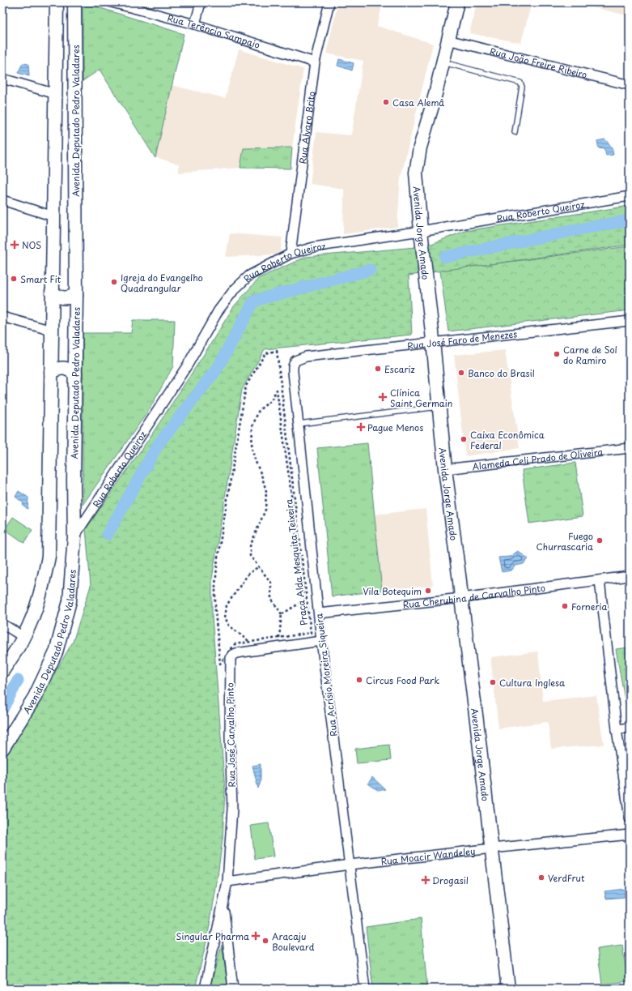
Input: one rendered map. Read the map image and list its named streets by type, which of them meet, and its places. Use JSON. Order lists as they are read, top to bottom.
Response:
{
  "streets": {
    "main road": ["Avenida Deputado Pedro Valadares", "Avenida Jorge Amado"],
    "street": [
      "Rua Terêncio Sampaio",
      "Rua João Freire Ribeiro",
      "Rua Álvaro Brito",
      "Rua Roberto Queiroz",
      "Rua José Faro de Menezes",
      "Alameda Celi Prado de Oliveira",
      "Rua Cherubina de Carvalho Pinto",
      "Rua Acrísio Moreira Siqueira",
      "Rua José Carvalho Pinto",
      "Rua Moacir Wandeley"
    ],
    "path": ["Praça Alda Mesquita Teixeira"]
  },
  "crossings": [
    ["Rua Terêncio Sampaio", "Rua Álvaro Brito"],
    ["Rua João Freire Ribeiro", "Avenida Jorge Amado"],
    ["Avenida Deputado Pedro Valadares", "Rua Roberto Queiroz"],
    ["Rua Álvaro Brito", "Rua Roberto Queiroz"],
    ["Rua Roberto Queiroz", "Avenida Jorge Amado"],
    ["Avenida Jorge Amado", "Rua José Faro de Menezes"],
    ["Avenida Jorge Amado", "Alameda Celi Prado de Oliveira"],
    ["Avenida Jorge Amado", "Rua Cherubina de Carvalho Pinto"],
    ["Avenida Jorge Amado", "Rua Moacir Wandeley"],
    ["Rua José Faro de Menezes", "Rua Acrísio Moreira Siqueira"],
    ["Rua Cherubina de Carvalho Pinto", "Rua Acrísio Moreira Siqueira"],
    ["Rua Acrísio Moreira Siqueira", "Rua José Carvalho Pinto"],
    ["Rua Acrísio Moreira Siqueira", "Rua Moacir Wandeley"],
    ["Rua José Carvalho Pinto", "Rua Moacir Wandeley"]
  ],
  "places": {
    "other": [
      "Casa Alemâ",
      "Smart Fit",
      "Igreja do Evangelho Quadrangular",
      "Carne de Sol do Ramiro",
      "Escariz",
      "Banco do Brasil",
      "Caixa Econômica Federal",
      "Fuego Churrascaria",
      "Vila Botequim",
      "Forneria",
      "Circus Food Park",
      "Cultura Inglesa",
      "VerdFrut",
      "Aracaju Boulevard"
    ],
    "health": [
      "NOS",
      "Clínica Saint Germain",
      "Pague Menos",
      "Drogasil",
      "Singular Pharma"
    ]
  }
}
